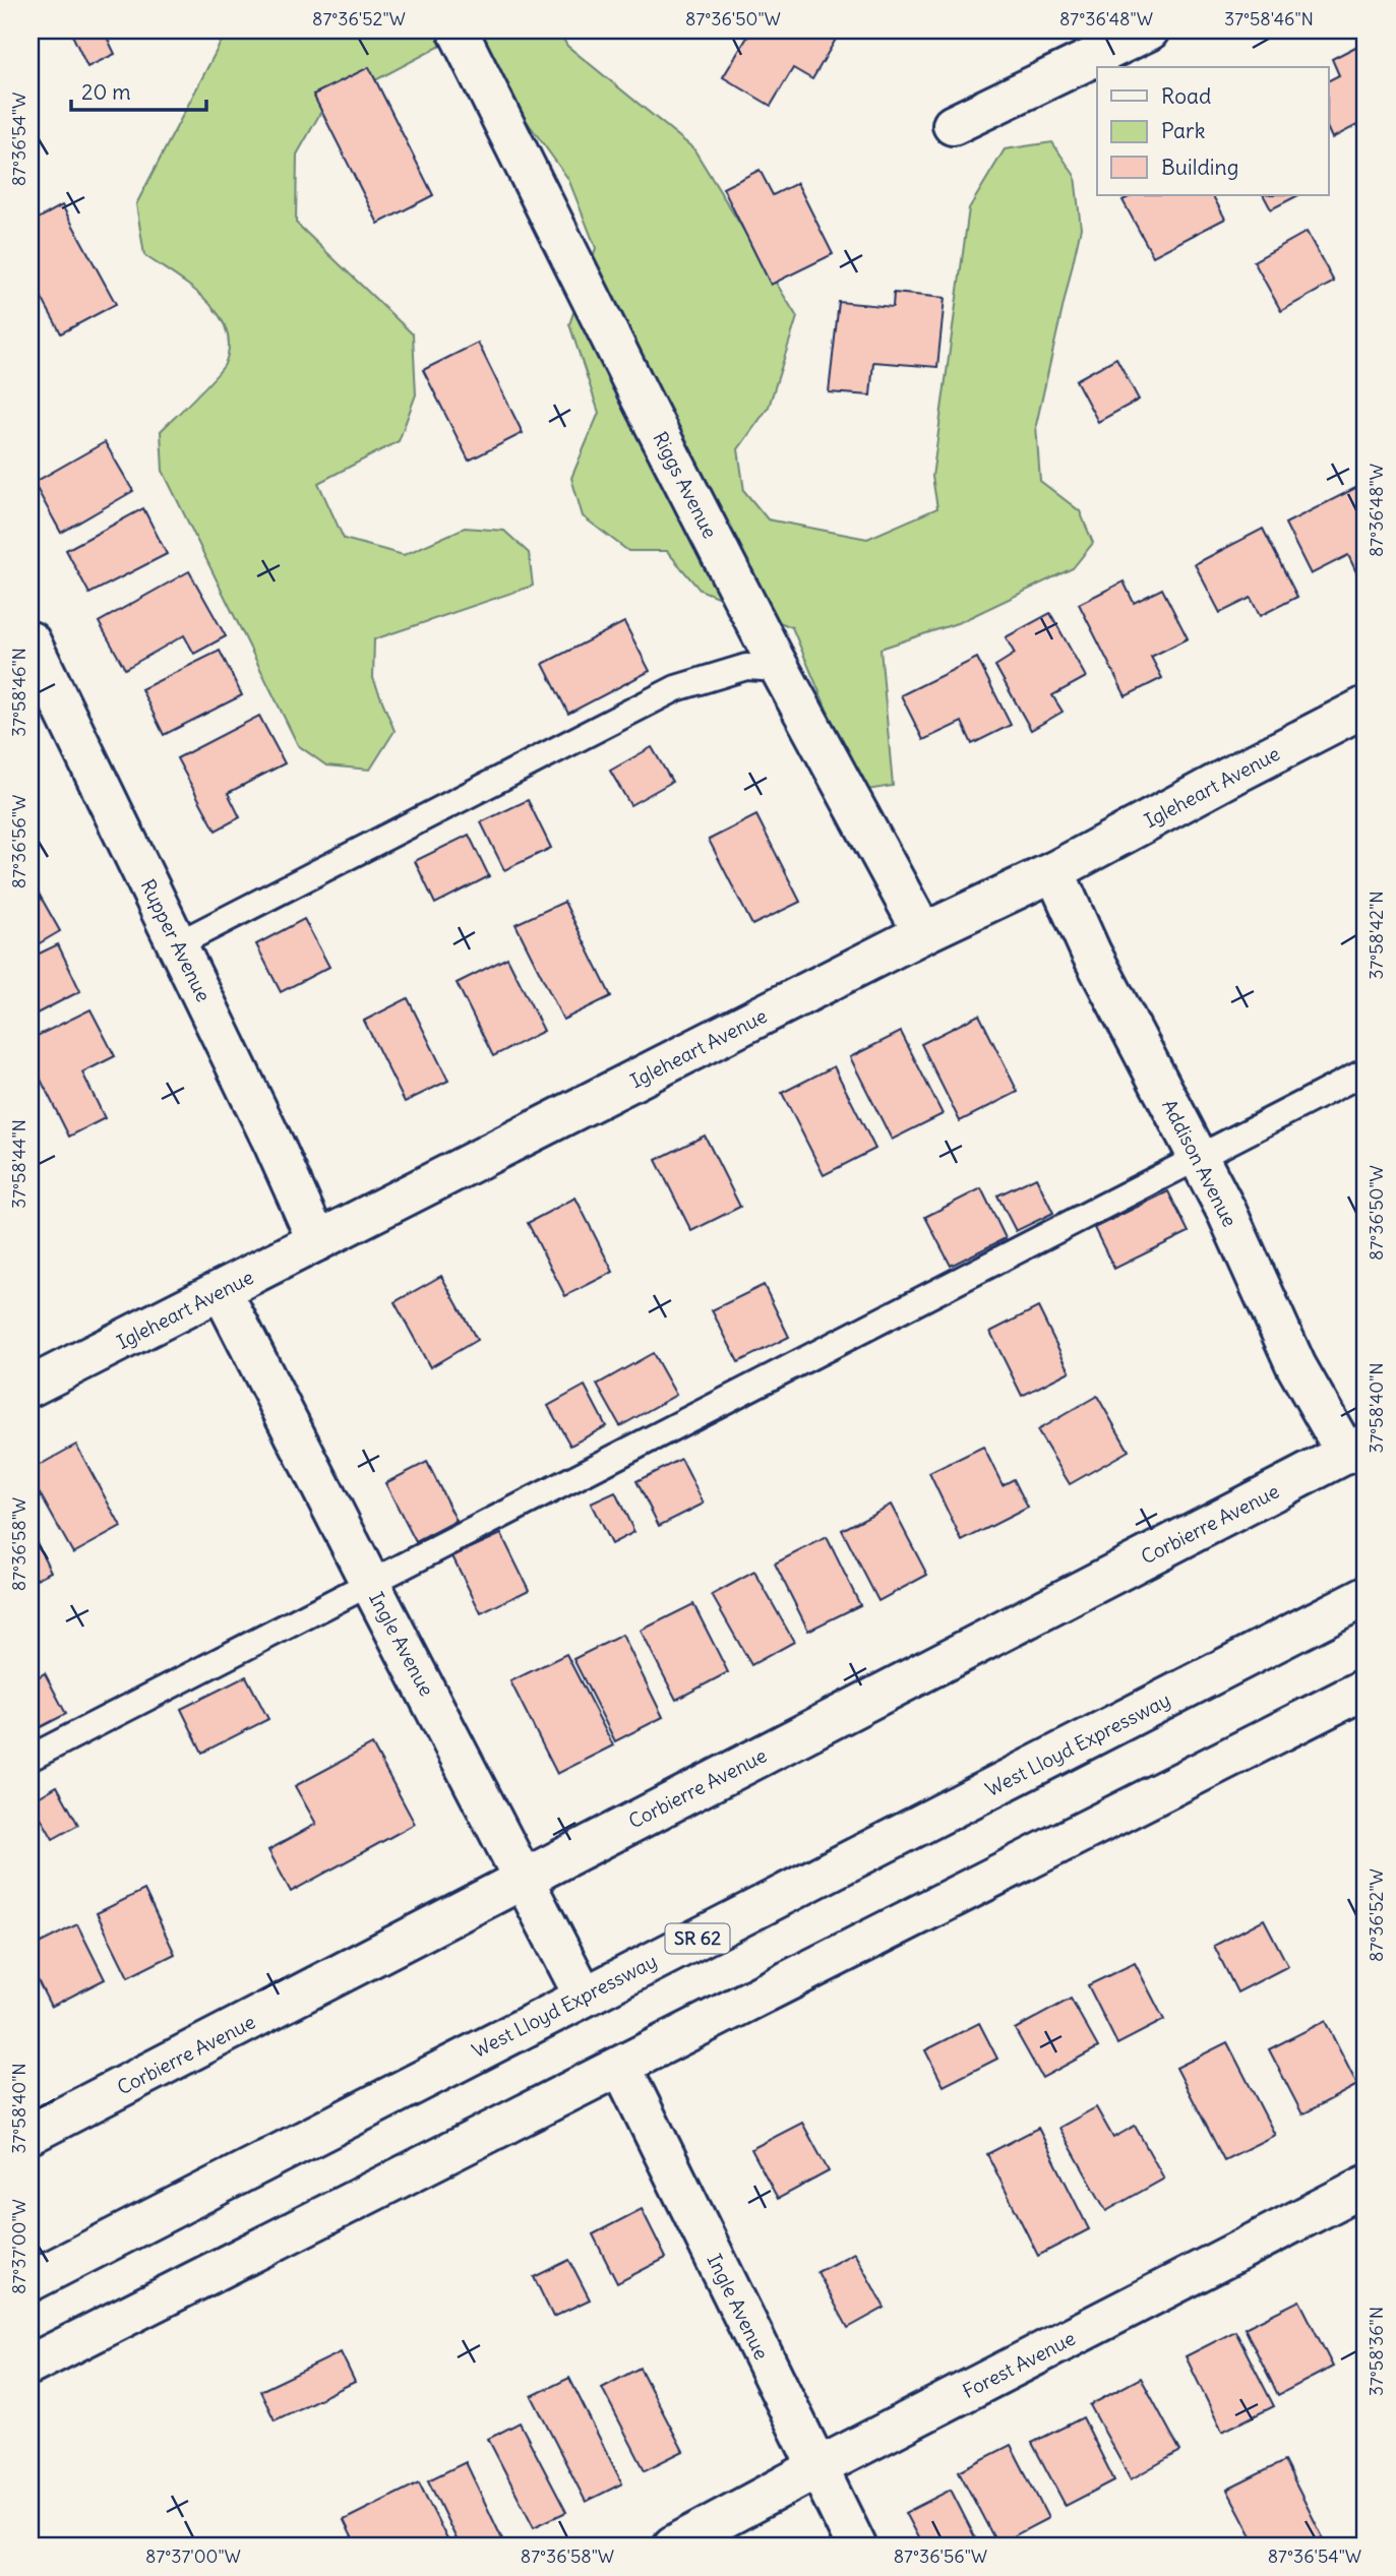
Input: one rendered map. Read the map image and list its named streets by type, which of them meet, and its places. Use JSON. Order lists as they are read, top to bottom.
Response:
{
  "streets": {
    "main road": [
      "Riggs Avenue",
      "Igleheart Avenue",
      "Rupper Avenue",
      "Addison Avenue",
      "Corbierre Avenue",
      "Ingle Avenue",
      "West Lloyd Expressway",
      "SR 62",
      "Forest Avenue"
    ]
  },
  "crossings": [
    ["Riggs Avenue", "Igleheart Avenue"],
    ["Igleheart Avenue", "Rupper Avenue"],
    ["Igleheart Avenue", "Addison Avenue"],
    ["Igleheart Avenue", "Ingle Avenue"],
    ["Addison Avenue", "Corbierre Avenue"],
    ["Corbierre Avenue", "Ingle Avenue"],
    ["Ingle Avenue", "West Lloyd Expressway"],
    ["Ingle Avenue", "Forest Avenue"]
  ],
  "legend": ["Road", "Park", "Building"],
  "scale_bar": "20 m",
  "coordinates": [
    "87°36'52\"W",
    "87°36'50\"W",
    "87°36'48\"W",
    "37°58'46\"N",
    "87°36'54\"W",
    "87°36'56\"W",
    "37°58'42\"N",
    "37°58'44\"N",
    "37°58'40\"N",
    "87°36'58\"W",
    "87°37'00\"W",
    "37°58'36\"N"
  ]
}
